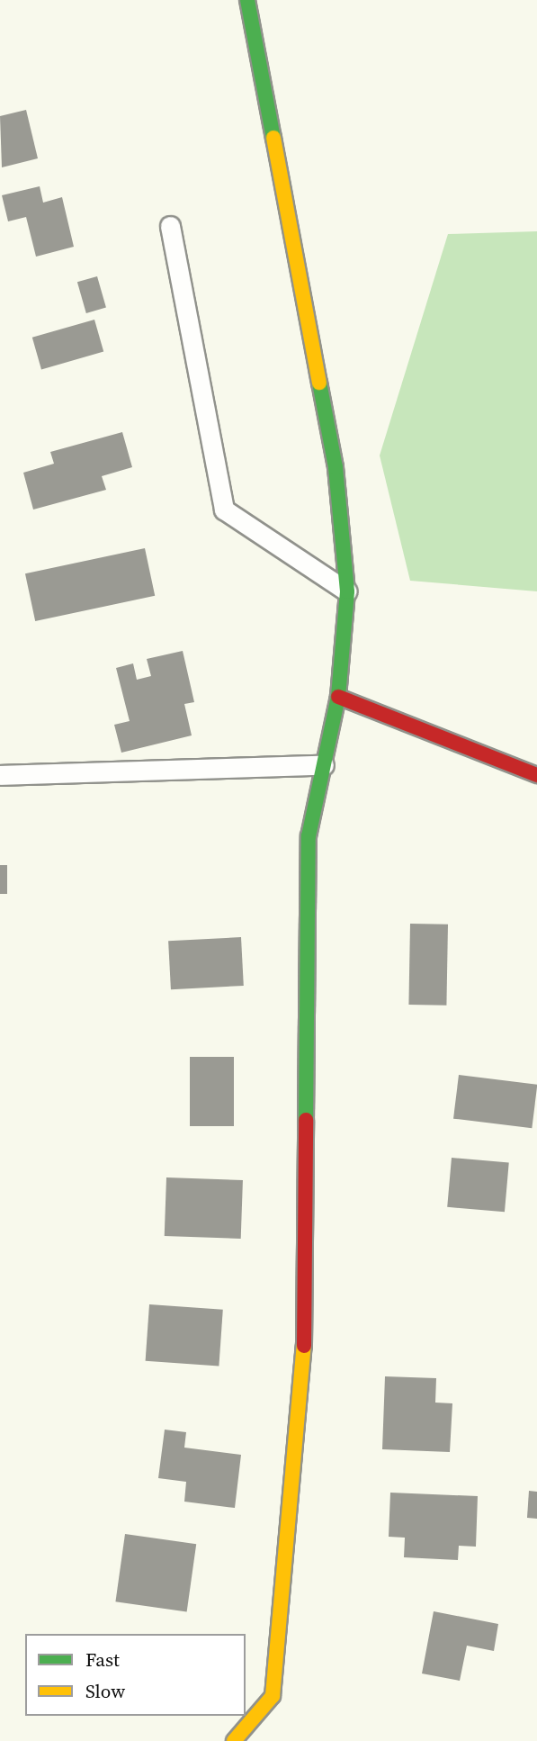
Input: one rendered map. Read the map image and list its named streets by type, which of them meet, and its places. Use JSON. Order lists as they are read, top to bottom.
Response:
{
  "legend": ["Fast", "Slow"]
}
